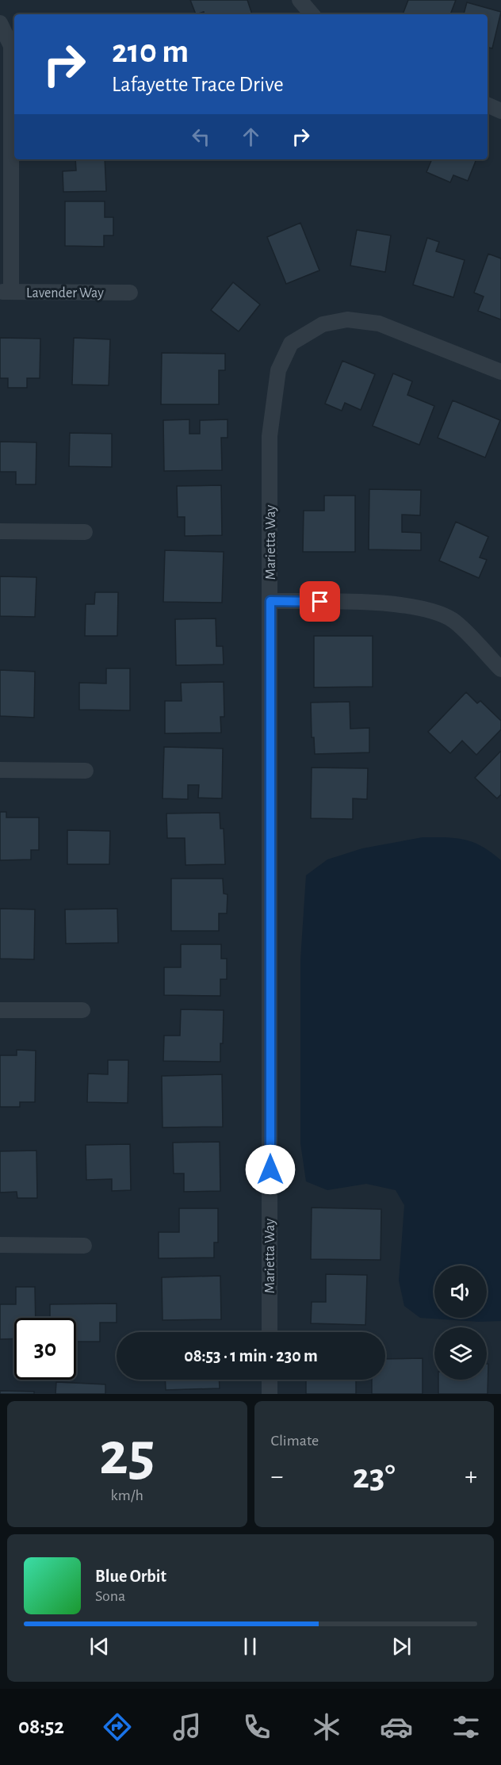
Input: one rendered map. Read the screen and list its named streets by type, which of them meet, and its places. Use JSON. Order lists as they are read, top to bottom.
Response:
{
  "streets": {
    "street": ["Lavender Way", "Marietta Way"]
  },
  "page": {
    "turn": ["210 m", "Lafayette Trace Drive"],
    "limit": "30",
    "trip": "08:53 · 1 min · 230 m",
    "tile": [
      ["25", "km/h"],
      "Climate"
    ],
    "heat": ["−", "23°", "+"],
    "song": ["Blue Orbit", "Sona"],
    "tabs": "08:52"
  }
}
